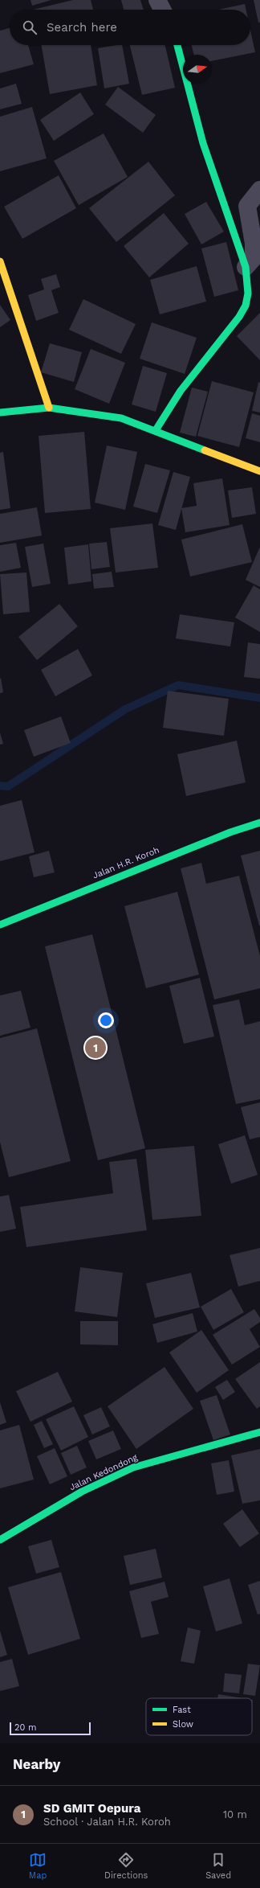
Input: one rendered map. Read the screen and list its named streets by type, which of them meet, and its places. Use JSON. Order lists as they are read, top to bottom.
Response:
{
  "streets": {
    "street": ["Jalan H.R. Koroh", "Jalan Kedondong"]
  },
  "legend": ["Fast", "Slow"],
  "scale_bar": "20 m",
  "north": "right",
  "page": {
    "search": "Search here",
    "pins": "1",
    "scale": "20 m",
    "heading": "Nearby",
    "list": [
      {
        "mark": "1",
        "name": "SD GMIT Oepura",
        "note": "School · Jalan H.R. Koroh",
        "value": "10 m"
      }
    ],
    "nav": ["Map", "Directions", "Saved"]
  }
}
